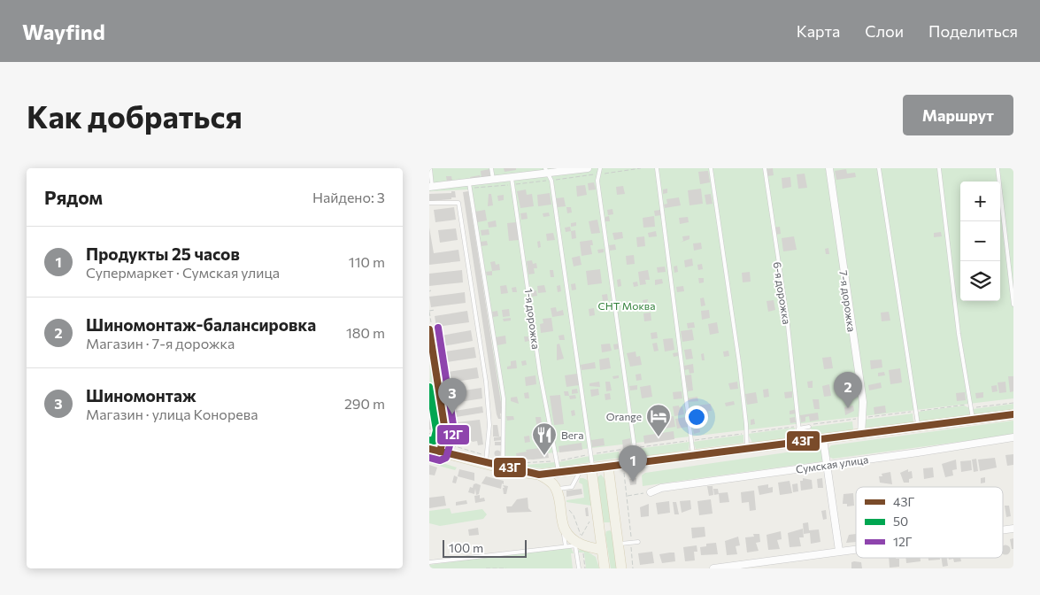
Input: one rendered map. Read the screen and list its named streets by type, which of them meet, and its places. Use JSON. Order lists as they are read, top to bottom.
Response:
{
  "streets": {
    "street": ["7-я дорожка", "Сумская улица"],
    "lane": ["6-я дорожка", "1-я дорожка"]
  },
  "parks": ["СНТ Моква"],
  "places": {
    "hotel": ["Orange"],
    "restaurant": ["Вега"]
  },
  "lines": ["transit line 12Г", "transit line 43Г", "transit line 50"],
  "legend": ["43Г", "50", "12Г"],
  "scale_bar": "100 m",
  "page": {
    "header": "Wayfind",
    "nav": ["Карта", "Слои", "Поделиться"],
    "buttons": "Маршрут",
    "title": "Как добраться",
    "heading": ["Рядом", "Найдено: 3"],
    "map_buttons": ["+", "−"],
    "list": [
      {
        "mark": "1",
        "name": "Продукты 25 часов",
        "note": "Супермаркет · Сумская улица",
        "value": "110 m"
      },
      {
        "mark": "2",
        "name": "Шиномонтаж-балансировка",
        "note": "Магазин · 7-я дорожка",
        "value": "180 m"
      },
      {
        "mark": "3",
        "name": "Шиномонтаж",
        "note": "Магазин · улица Конорева",
        "value": "290 m"
      }
    ],
    "pins": ["2", "3", "1"],
    "scale": "100 m"
  }
}
